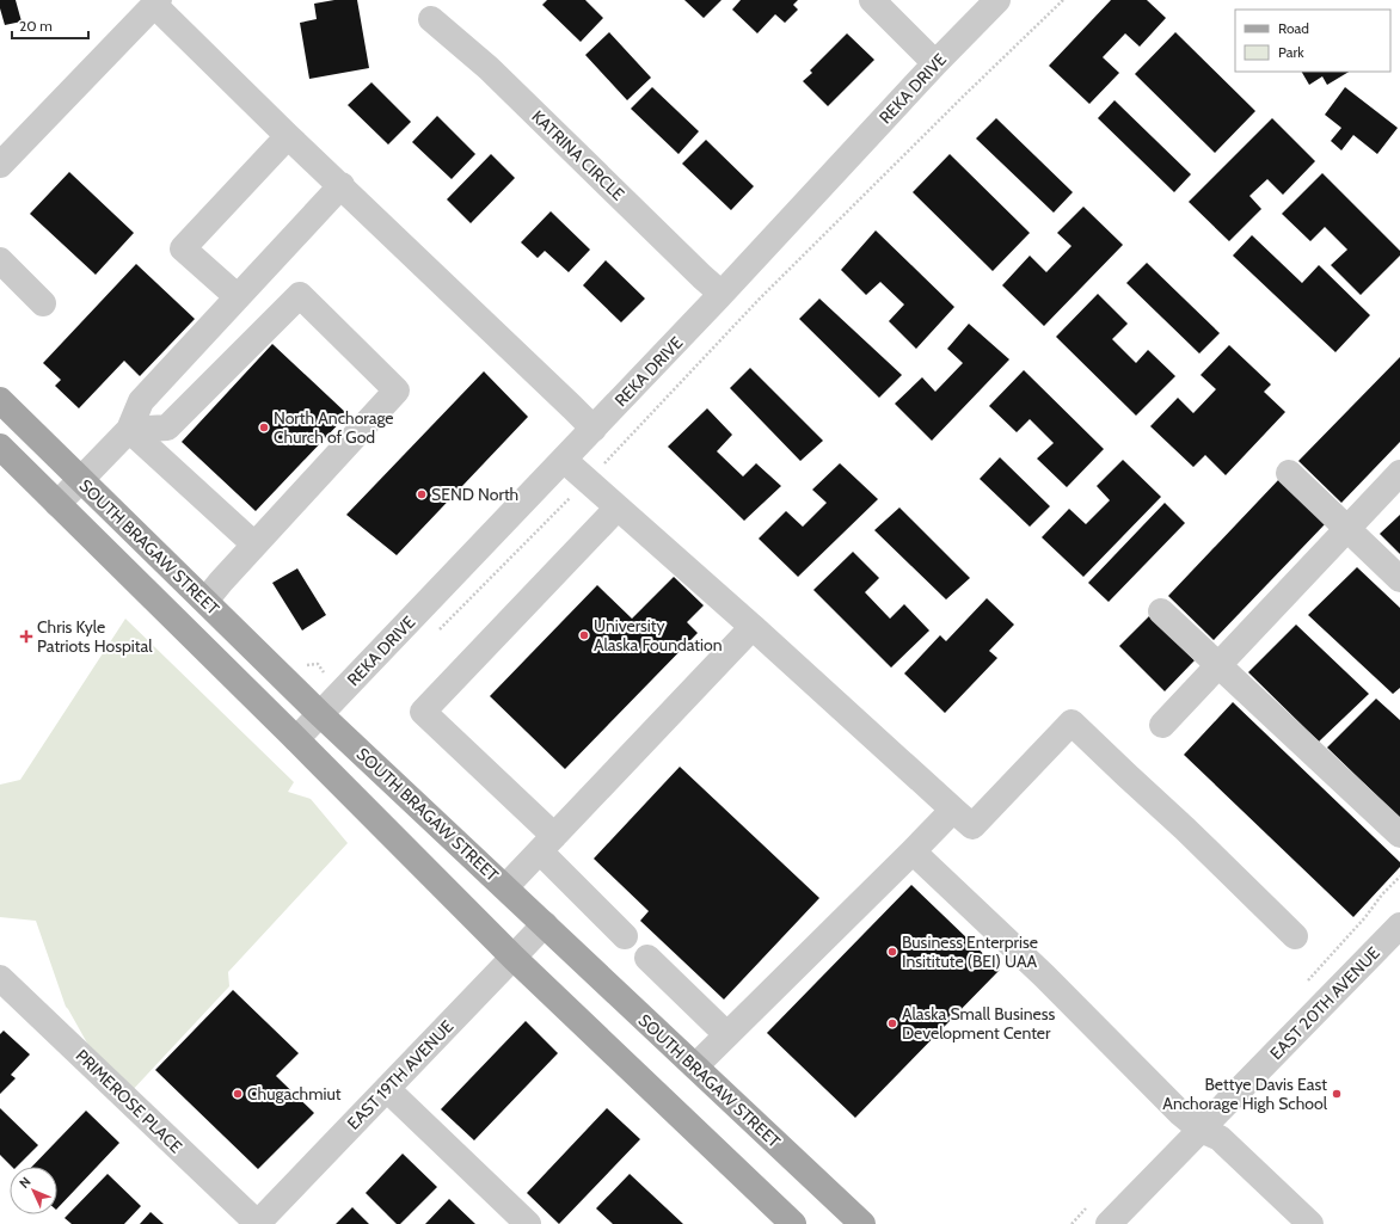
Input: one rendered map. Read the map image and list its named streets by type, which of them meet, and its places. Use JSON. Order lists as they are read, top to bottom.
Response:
{
  "streets": {
    "main road": ["SOUTH BRAGAW STREET"],
    "street": [
      "REKA DRIVE",
      "KATRINA CIRCLE",
      "EAST 20TH AVENUE",
      "EAST 19TH AVENUE",
      "PRIMEROSE PLACE"
    ]
  },
  "crossings": [
    ["REKA DRIVE", "KATRINA CIRCLE"],
    ["REKA DRIVE", "SOUTH BRAGAW STREET"],
    ["SOUTH BRAGAW STREET", "EAST 19TH AVENUE"],
    ["EAST 19TH AVENUE", "PRIMEROSE PLACE"]
  ],
  "places": {
    "other": [
      "North Anchorage Church of God",
      "SEND North",
      "University Alaska Foundation",
      "Business Enterprise Insititute (BEI) UAA",
      "Alaska Small Business Development Center",
      "Chugachmiut",
      "Bettye Davis East Anchorage High School"
    ],
    "health": ["Chris Kyle Patriots Hospital"]
  },
  "legend": ["Road", "Park"],
  "scale_bar": "20 m",
  "north": "top left"
}
